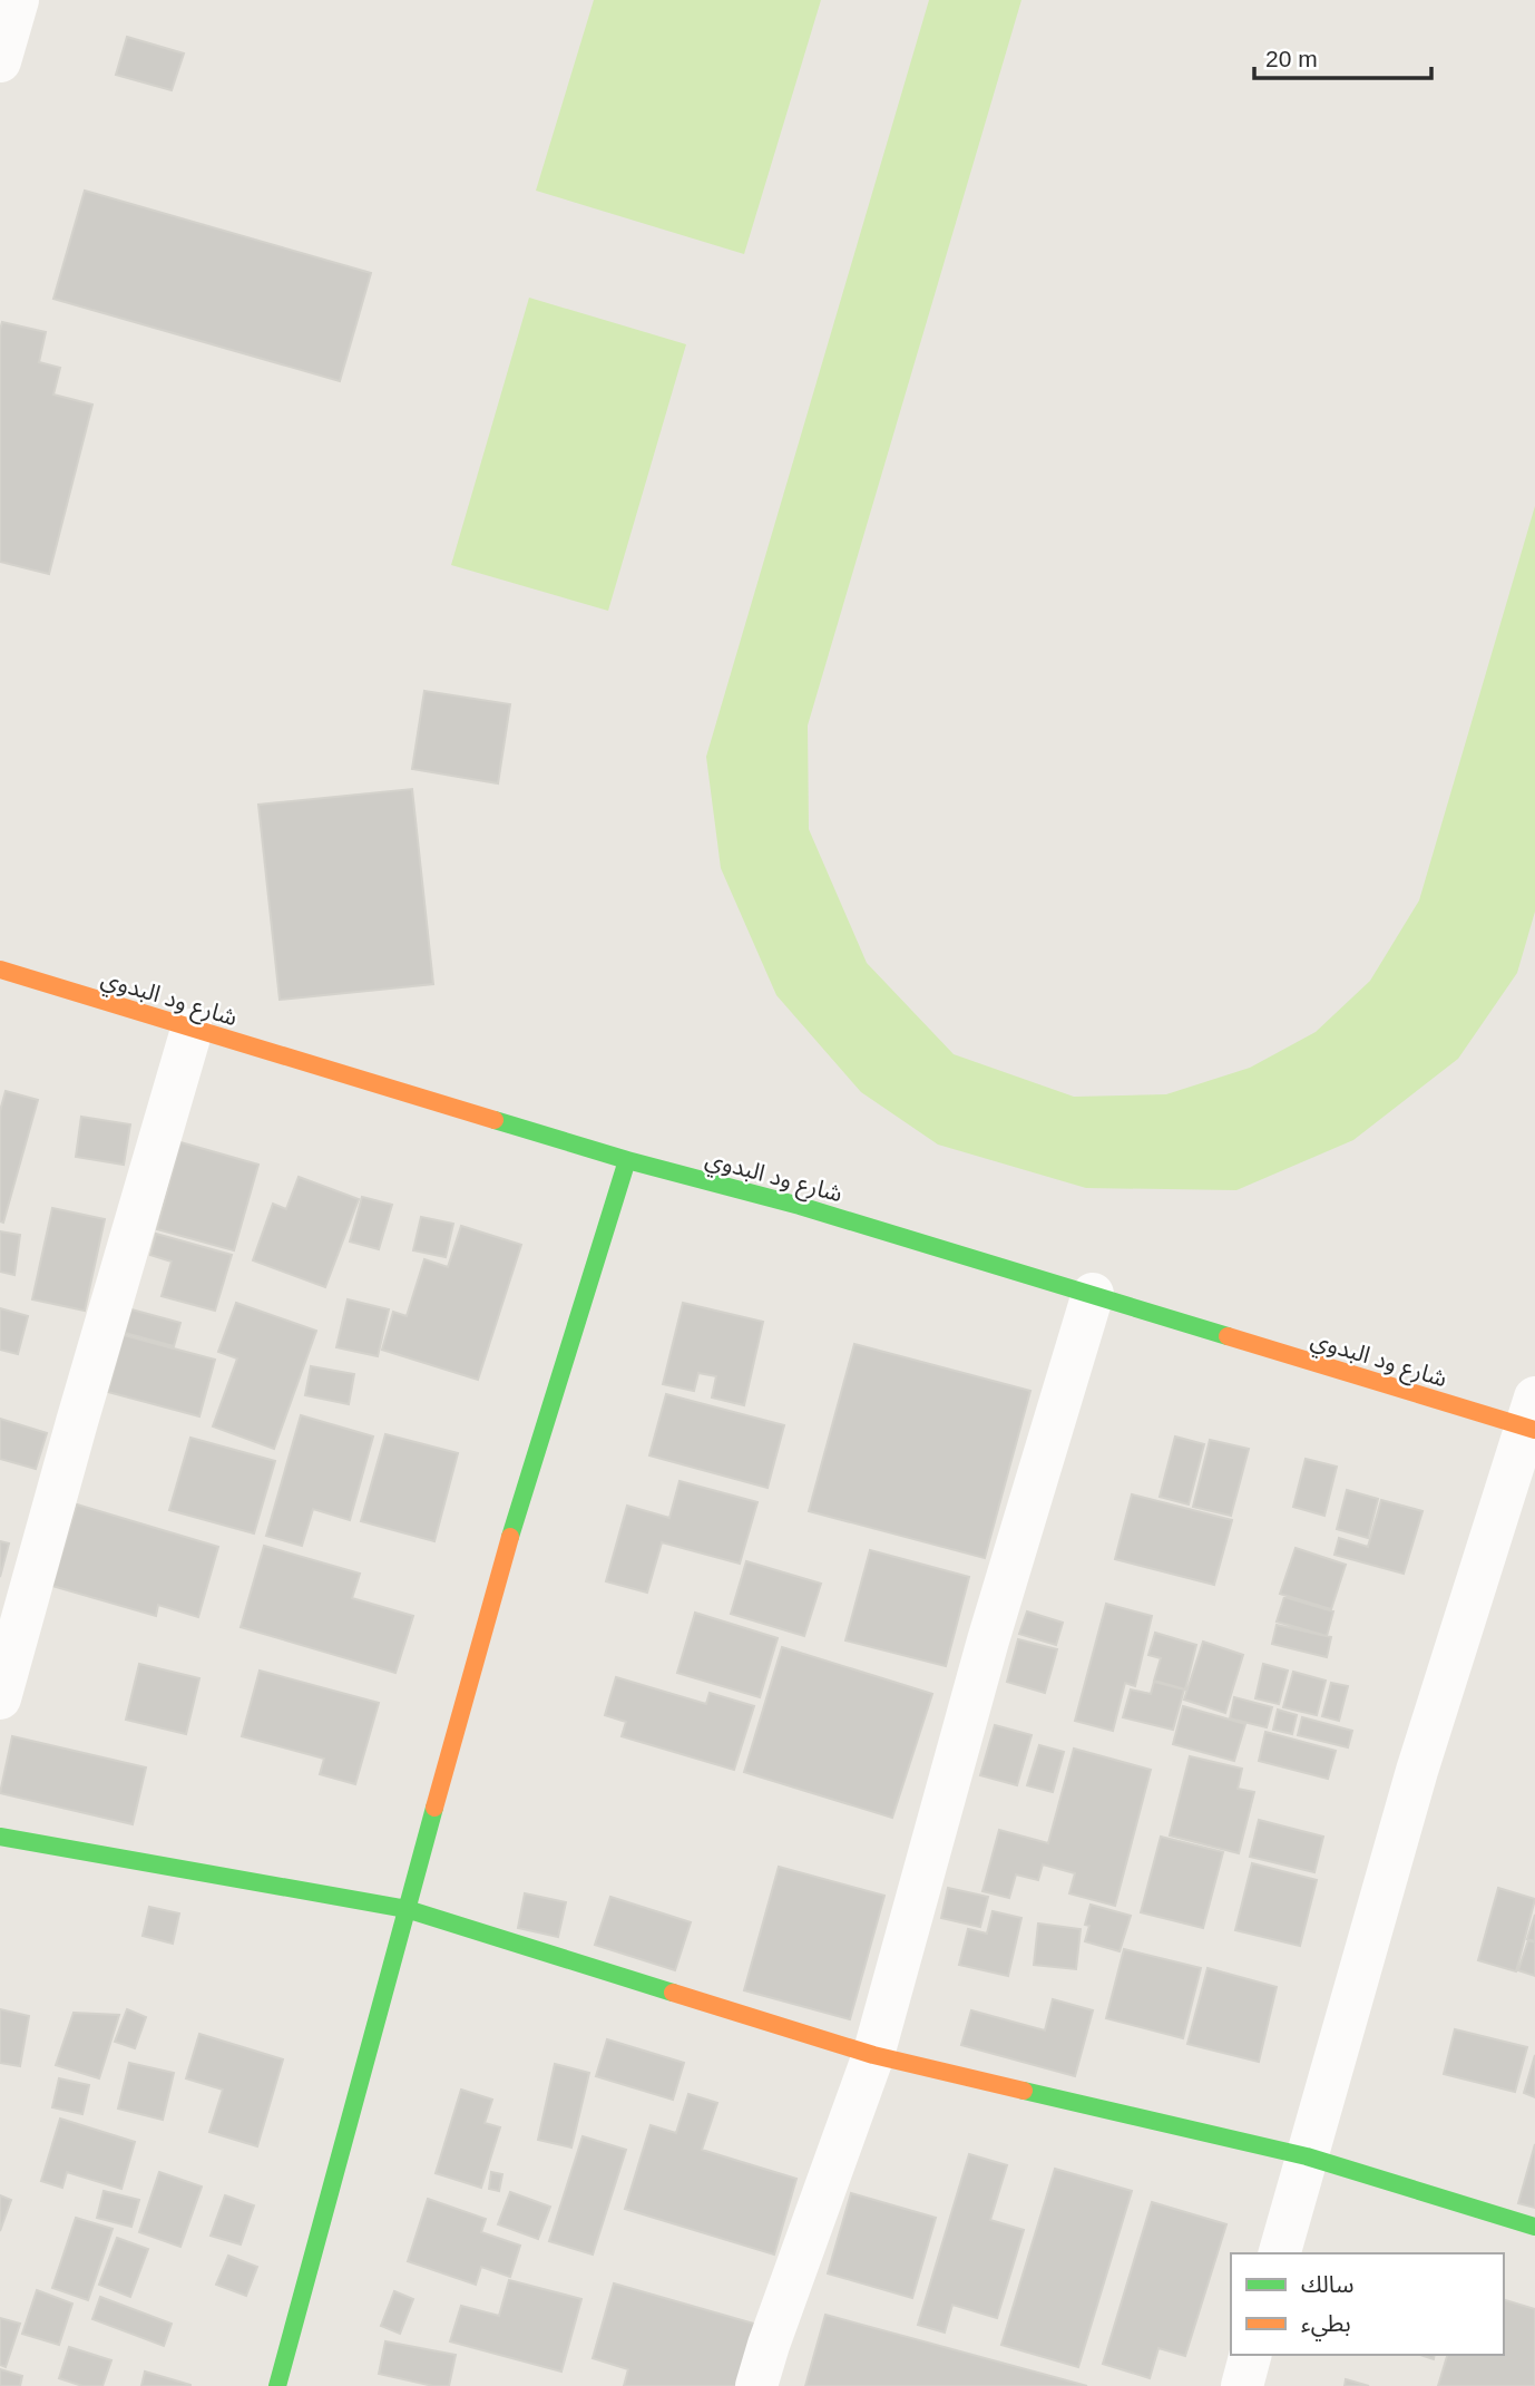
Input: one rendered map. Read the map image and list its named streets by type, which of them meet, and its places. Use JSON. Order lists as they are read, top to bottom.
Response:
{
  "streets": {
    "street": ["شارع ود البدوي"]
  },
  "legend": ["سالك", "بطيء"],
  "scale_bar": "20 m"
}
